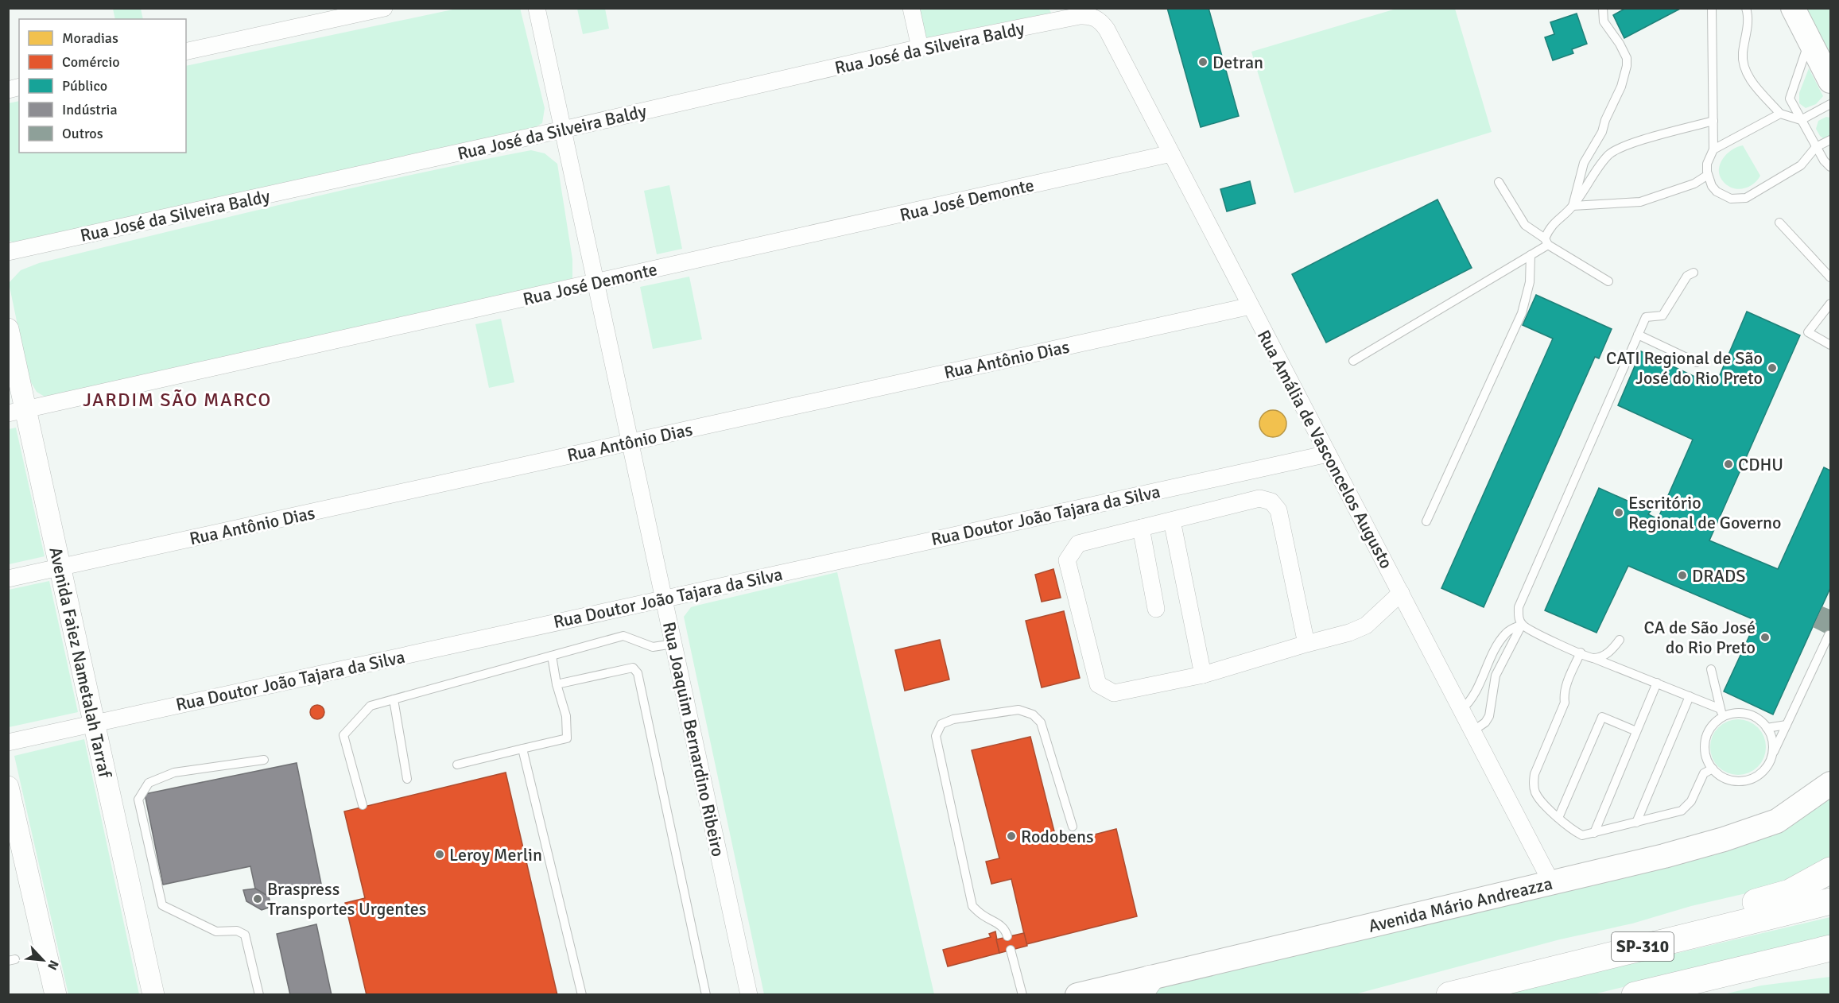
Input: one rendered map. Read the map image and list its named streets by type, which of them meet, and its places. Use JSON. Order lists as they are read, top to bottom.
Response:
{
  "streets": {
    "highway": ["SP-310"],
    "main road": ["Avenida Mário Andreazza"],
    "street": [
      "Rua José da Silveira Baldy",
      "Rua José Demonte",
      "Rua Antônio Dias",
      "Rua Amália de Vasconcelos Augusto",
      "Rua Doutor João Tajara da Silva",
      "Avenida Faiez Nametalah Tarraf",
      "Rua Joaquim Bernardino Ribeiro"
    ]
  },
  "crossings": [
    ["Rua José da Silveira Baldy", "Rua Amália de Vasconcelos Augusto"],
    ["Rua José da Silveira Baldy", "Rua Joaquim Bernardino Ribeiro"],
    ["Rua José Demonte", "Rua Amália de Vasconcelos Augusto"],
    ["Rua José Demonte", "Avenida Faiez Nametalah Tarraf"],
    ["Rua José Demonte", "Rua Joaquim Bernardino Ribeiro"],
    ["Rua Antônio Dias", "Rua Amália de Vasconcelos Augusto"],
    ["Rua Antônio Dias", "Avenida Faiez Nametalah Tarraf"],
    ["Rua Antônio Dias", "Rua Joaquim Bernardino Ribeiro"],
    ["Rua Amália de Vasconcelos Augusto", "Rua Doutor João Tajara da Silva"],
    ["Rua Amália de Vasconcelos Augusto", "Avenida Mário Andreazza"],
    ["Rua Doutor João Tajara da Silva", "Avenida Faiez Nametalah Tarraf"],
    ["Rua Doutor João Tajara da Silva", "Rua Joaquim Bernardino Ribeiro"]
  ],
  "districts": ["JARDIM SÃO MARCO"],
  "places": [
    "Detran",
    "CATI Regional de São José do Rio Preto",
    "CDHU",
    "Escritório Regional de Governo",
    "DRADS",
    "CA de São José do Rio Preto",
    "Rodobens",
    "Leroy Merlin",
    "Braspress Transportes Urgentes"
  ],
  "legend": [
    "Moradias",
    "Comércio",
    "Público",
    "Indústria",
    "Outros"
  ],
  "north": "bottom right"
}
